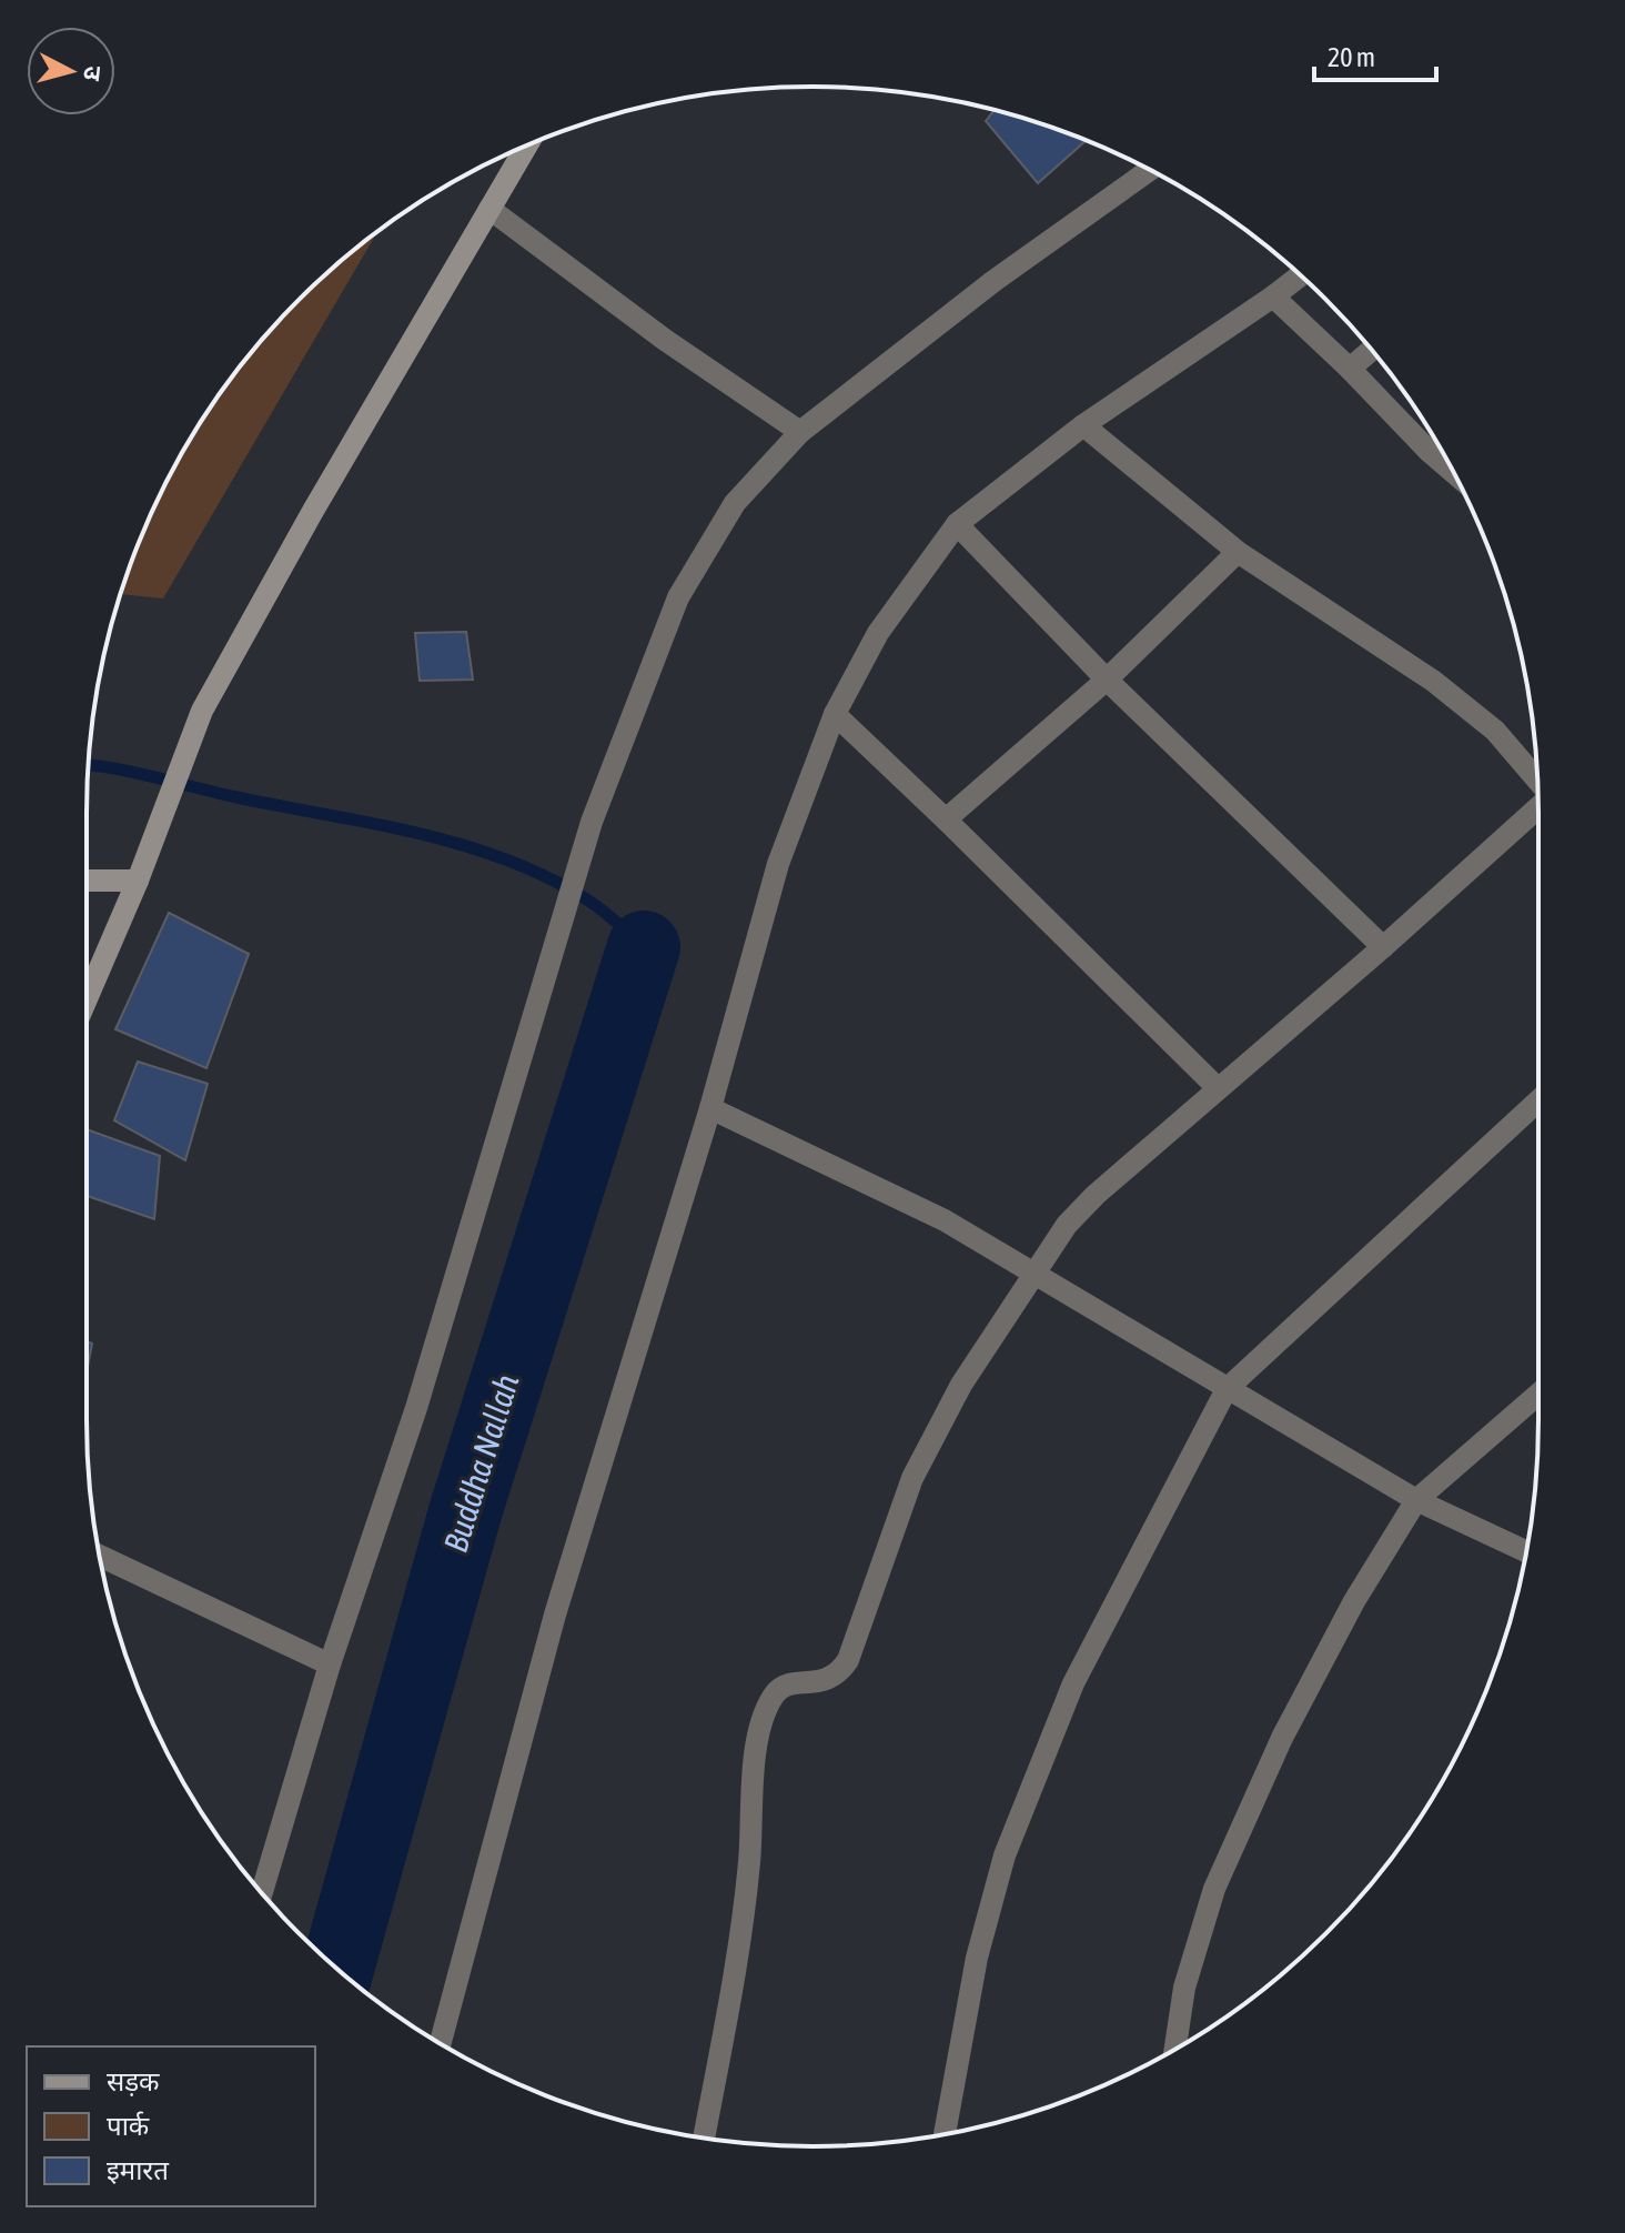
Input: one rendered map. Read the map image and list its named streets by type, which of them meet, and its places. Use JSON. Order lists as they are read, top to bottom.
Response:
{
  "water": ["Buddha Nallah"],
  "legend": ["सड़क", "पार्क", "इमारत"],
  "scale_bar": "20 m",
  "north": "right"
}
